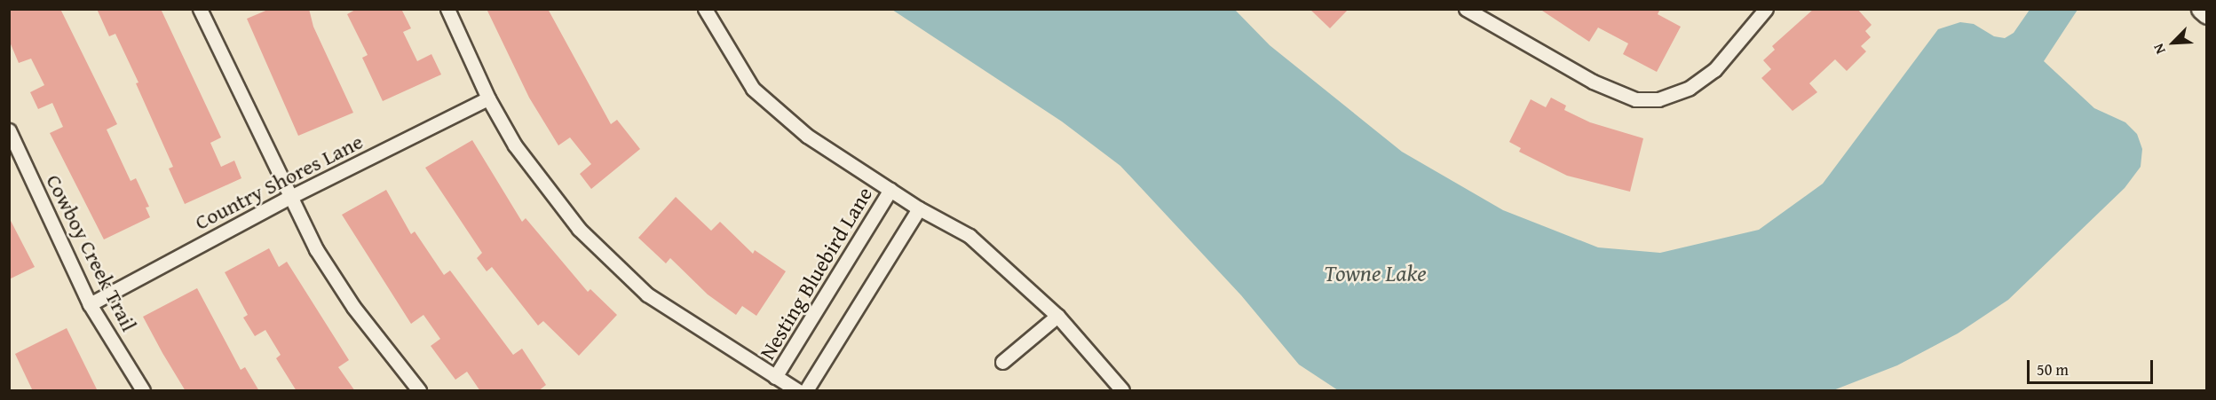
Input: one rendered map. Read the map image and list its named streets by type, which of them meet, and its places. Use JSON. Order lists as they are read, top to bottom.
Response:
{
  "streets": {
    "street": ["Country Shores Lane", "Cowboy Creek Trail", "Nesting Bluebird Lane"]
  },
  "crossings": [
    ["Country Shores Lane", "Cowboy Creek Trail"]
  ],
  "water": ["Towne Lake"],
  "scale_bar": "50 m",
  "north": "bottom left"
}
